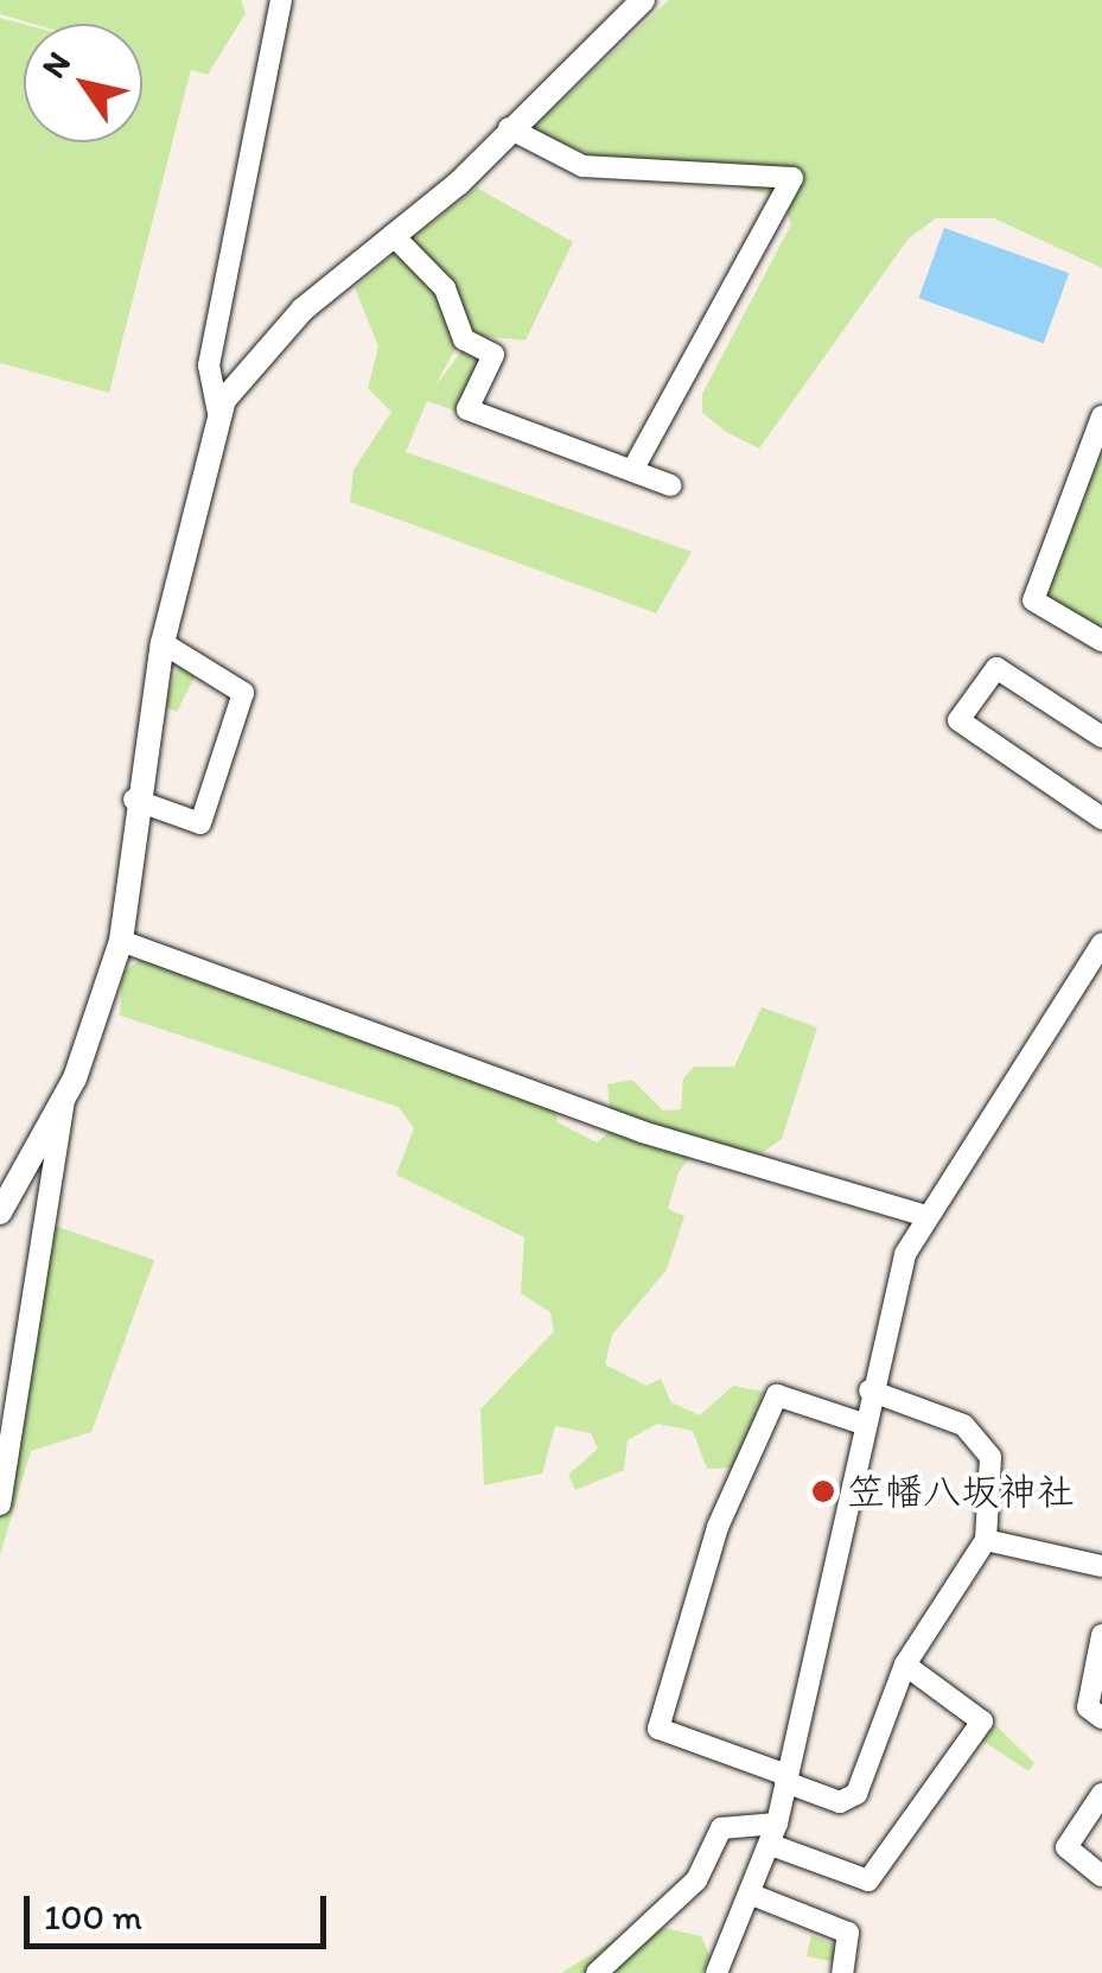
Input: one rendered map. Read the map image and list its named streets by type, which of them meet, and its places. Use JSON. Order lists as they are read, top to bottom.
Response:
{
  "places": ["笠幡八坂神社"],
  "scale_bar": "100 m",
  "north": "top left"
}
